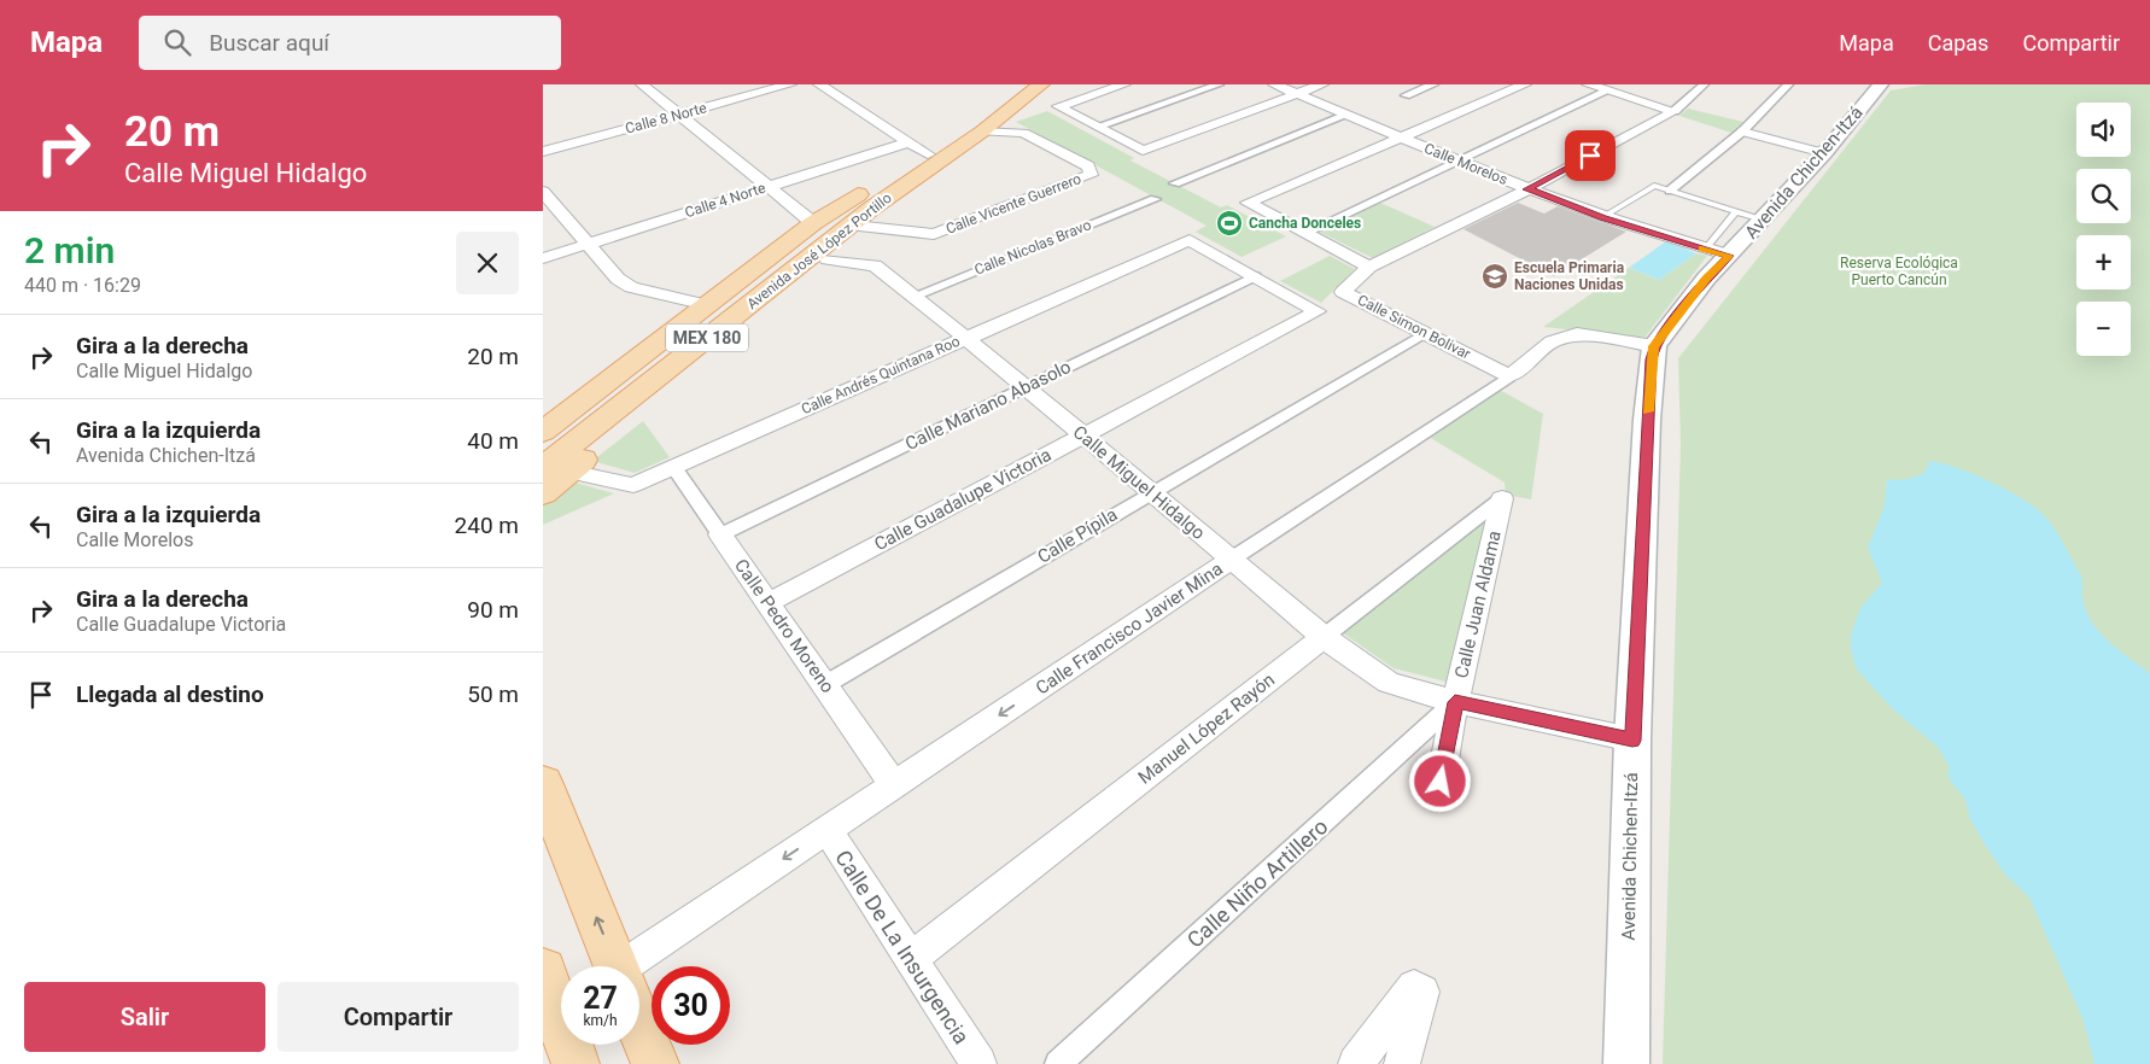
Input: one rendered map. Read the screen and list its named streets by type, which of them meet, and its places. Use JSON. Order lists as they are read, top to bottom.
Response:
{
  "streets": {
    "main road": ["Avenida José López Portillo", "MEX 180"],
    "street": [
      "Calle 8 Norte",
      "Calle Morelos",
      "Avenida Chichen-Itzá",
      "Calle 4 Norte",
      "Calle Vicente Guerrero",
      "Calle Nicolas Bravo",
      "Calle Simon Bolivar",
      "Calle Andrés Quintana Roo",
      "Calle Mariano Abasolo",
      "Calle Miguel Hidalgo",
      "Calle Guadalupe Victoria",
      "Calle Pípila",
      "Calle Juan Aldama",
      "Calle Pedro Moreno",
      "Calle Francisco Javier Mina",
      "Manuel López Rayón",
      "Calle Niño Artillero",
      "Calle De La Insurgencia"
    ]
  },
  "crossings": [
    ["Calle Morelos", "Avenida Chichen-Itzá"],
    ["Calle Morelos", "Calle Simon Bolivar"],
    ["Avenida Chichen-Itzá", "Calle Miguel Hidalgo"],
    ["Avenida Chichen-Itzá", "Calle Francisco Javier Mina"],
    ["Calle Vicente Guerrero", "Avenida José López Portillo"],
    ["Calle Nicolas Bravo", "Calle Miguel Hidalgo"],
    ["Calle Simon Bolivar", "Calle Pípila"],
    ["Calle Simon Bolivar", "Calle Francisco Javier Mina"],
    ["Calle Andrés Quintana Roo", "Calle Mariano Abasolo"],
    ["Calle Andrés Quintana Roo", "Calle Miguel Hidalgo"],
    ["Calle Andrés Quintana Roo", "Calle Guadalupe Victoria"],
    ["Calle Andrés Quintana Roo", "Calle Pedro Moreno"],
    ["Calle Mariano Abasolo", "Calle Miguel Hidalgo"],
    ["Calle Mariano Abasolo", "Calle Guadalupe Victoria"],
    ["Calle Mariano Abasolo", "Calle Pedro Moreno"],
    ["Calle Miguel Hidalgo", "Calle Guadalupe Victoria"],
    ["Calle Miguel Hidalgo", "Calle Pípila"],
    ["Calle Miguel Hidalgo", "Calle Juan Aldama"],
    ["Calle Miguel Hidalgo", "Calle Francisco Javier Mina"],
    ["Calle Miguel Hidalgo", "Manuel López Rayón"],
    ["Calle Miguel Hidalgo", "Calle Niño Artillero"],
    ["Calle Guadalupe Victoria", "Calle Pedro Moreno"],
    ["Calle Pípila", "Calle Pedro Moreno"],
    ["Calle Juan Aldama", "Manuel López Rayón"],
    ["Calle Juan Aldama", "Calle Niño Artillero"],
    ["Calle Pedro Moreno", "Calle Francisco Javier Mina"],
    ["Calle Francisco Javier Mina", "Calle De La Insurgencia"],
    ["Manuel López Rayón", "Calle De La Insurgencia"]
  ],
  "one_way": ["Calle Francisco Javier Mina"],
  "parks": ["Reserva Ecológica Puerto Cancún"],
  "places": {
    "sports": ["Cancha Donceles"],
    "school or university": ["Escuela Primaria Naciones Unidas"]
  },
  "page": {
    "header": "Mapa",
    "search": "Buscar aquí",
    "nav": ["Mapa", "Capas", "Compartir"],
    "turn": ["20 m", "Calle Miguel Hidalgo"],
    "map_buttons": ["+", "−"],
    "heading": ["2 min", "440 m · 16:29"],
    "list": [
      {
        "name": "Gira a la derecha",
        "note": "Calle Miguel Hidalgo",
        "value": "20 m"
      },
      {
        "name": "Gira a la izquierda",
        "note": "Avenida Chichen-Itzá",
        "value": "40 m"
      },
      {
        "name": "Gira a la izquierda",
        "note": "Calle Morelos",
        "value": "240 m"
      },
      {
        "name": "Gira a la derecha",
        "note": "Calle Guadalupe Victoria",
        "value": "90 m"
      },
      {
        "name": "Llegada al destino",
        "value": "50 m"
      }
    ],
    "speed": "27 km/h",
    "limit": "30",
    "buttons": ["Salir", "Compartir"]
  }
}
